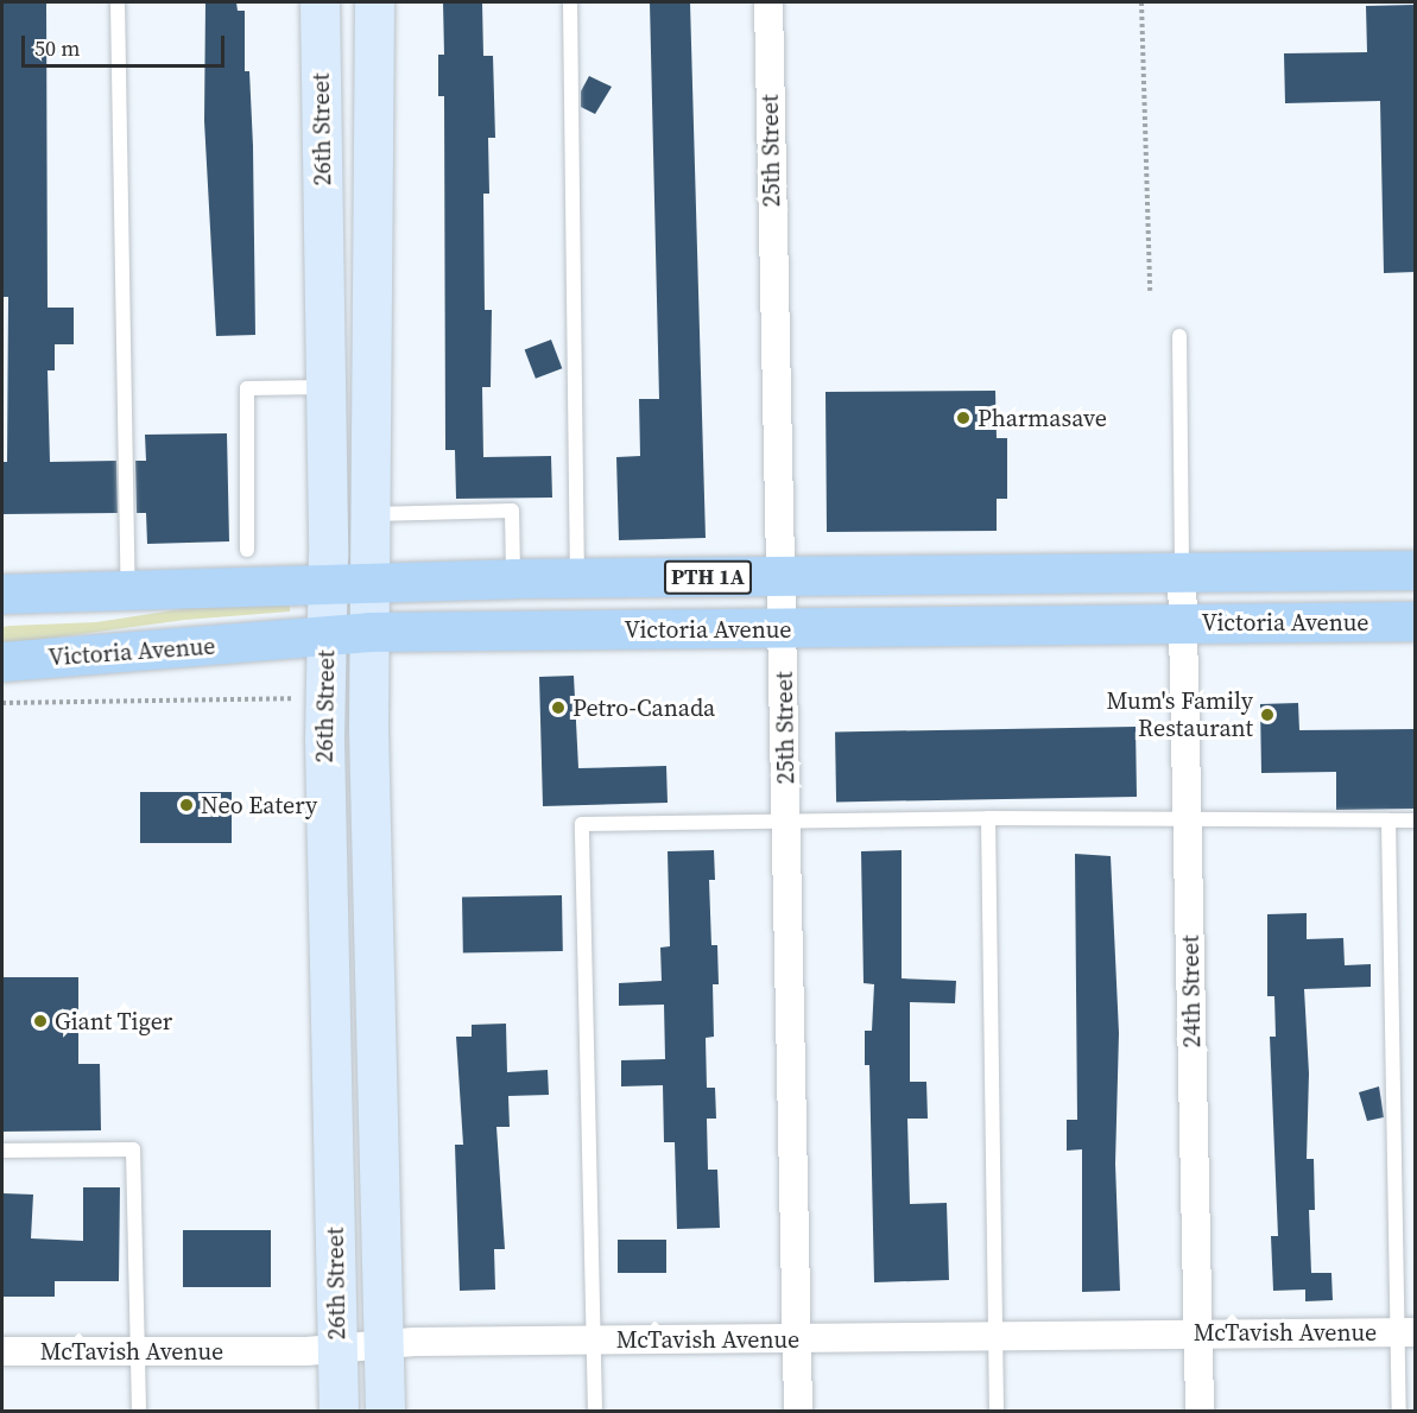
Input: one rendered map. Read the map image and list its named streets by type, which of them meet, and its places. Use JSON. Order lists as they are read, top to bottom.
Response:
{
  "streets": {
    "main road": ["PTH 1A", "Victoria Avenue"],
    "street": [
      "26th Street",
      "25th Street",
      "24th Street",
      "McTavish Avenue"
    ]
  },
  "crossings": [
    ["26th Street", "PTH 1A"],
    ["26th Street", "Victoria Avenue"],
    ["26th Street", "McTavish Avenue"],
    ["25th Street", "PTH 1A"],
    ["25th Street", "Victoria Avenue"],
    ["25th Street", "McTavish Avenue"],
    ["PTH 1A", "24th Street"],
    ["Victoria Avenue", "24th Street"],
    ["24th Street", "McTavish Avenue"]
  ],
  "places": [
    "Pharmasave",
    "Petro-Canada",
    "Mum's Family Restaurant",
    "Neo Eatery",
    "Giant Tiger"
  ],
  "scale_bar": "50 m"
}
